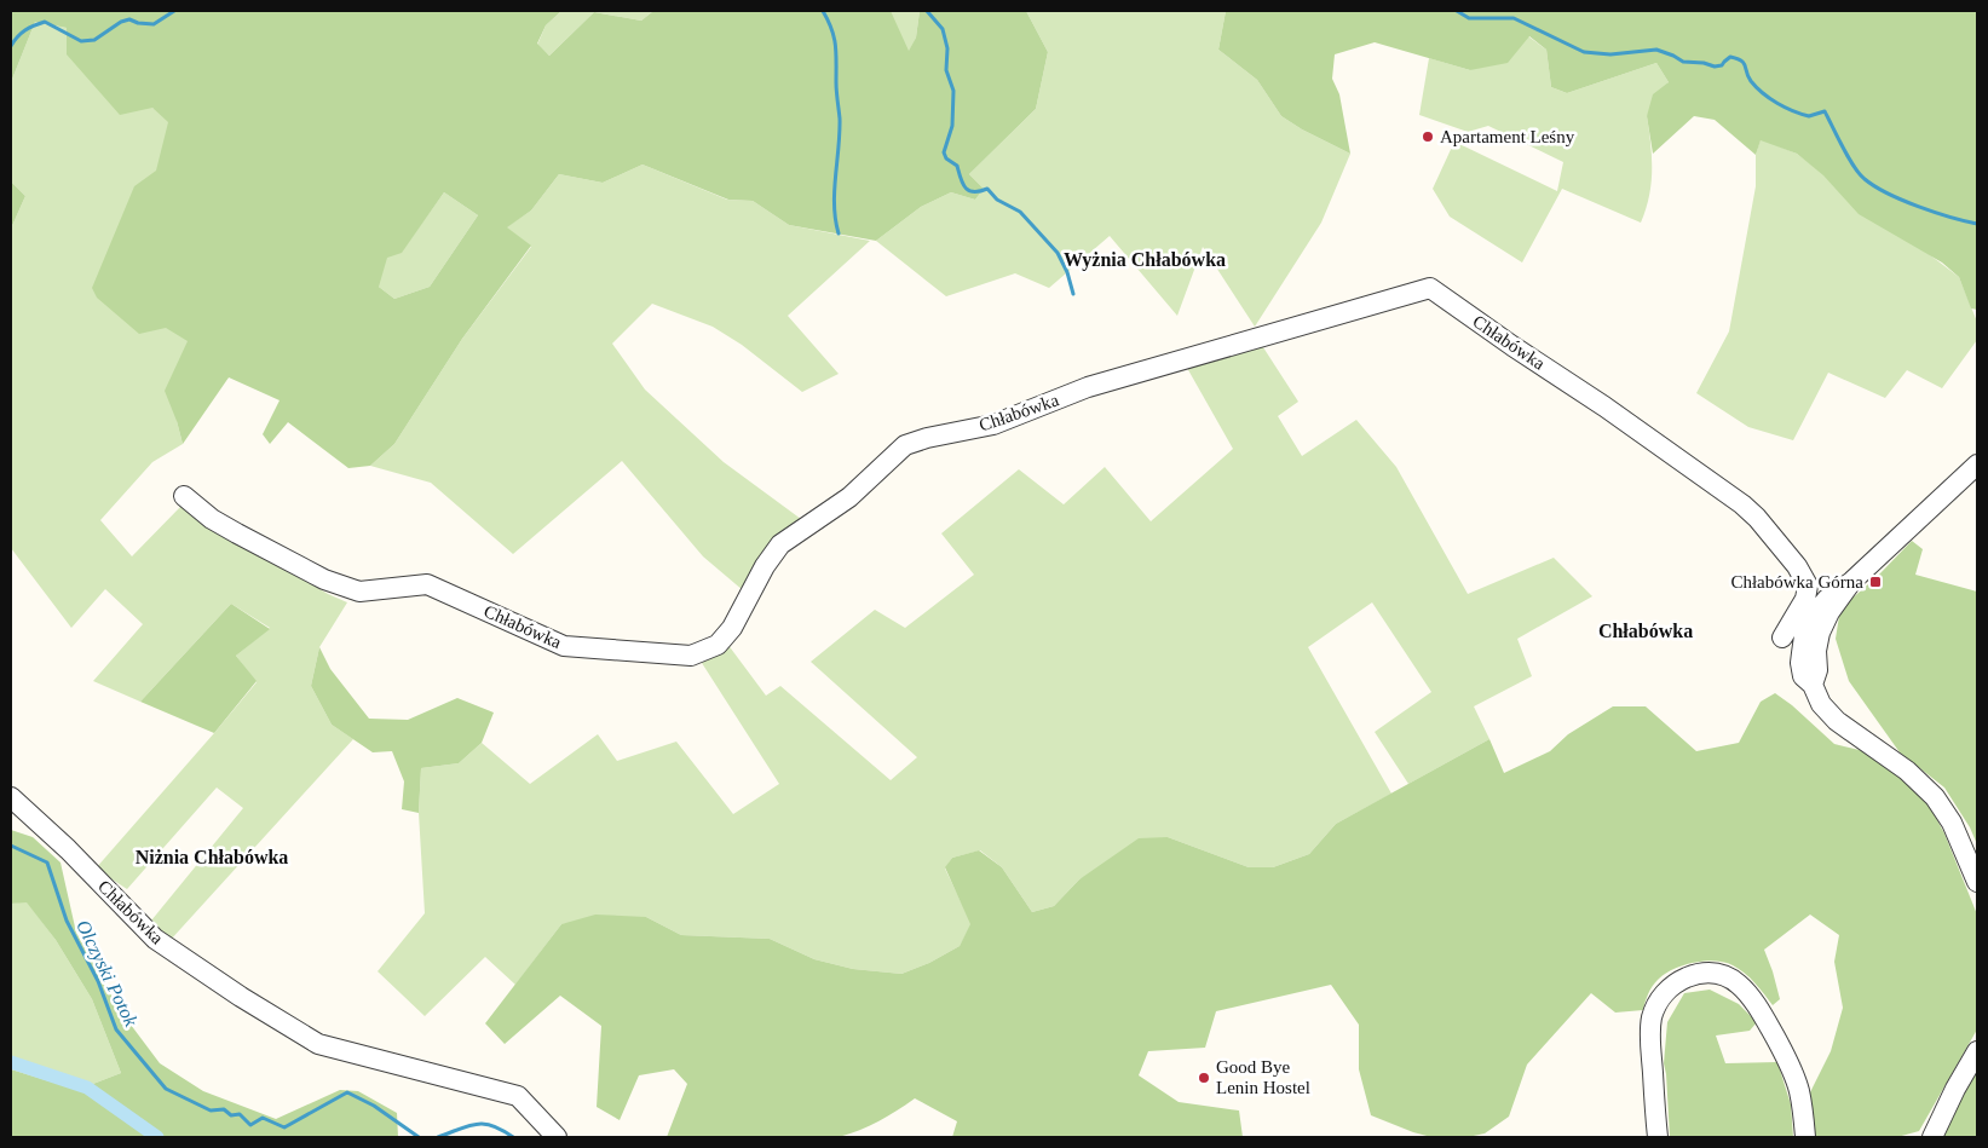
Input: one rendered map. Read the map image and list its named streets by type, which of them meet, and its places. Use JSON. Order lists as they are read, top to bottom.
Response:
{
  "streets": {
    "street": ["Chłabówka"]
  },
  "districts": ["Wyżnia Chłabówka", "Chłabówka", "Niżnia Chłabówka"],
  "water": ["Olczyski Potok"],
  "places": {
    "other": ["Apartament Leśny", "Good Bye Lenin Hostel"],
    "transit": ["Chłabówka Górna"]
  }
}
